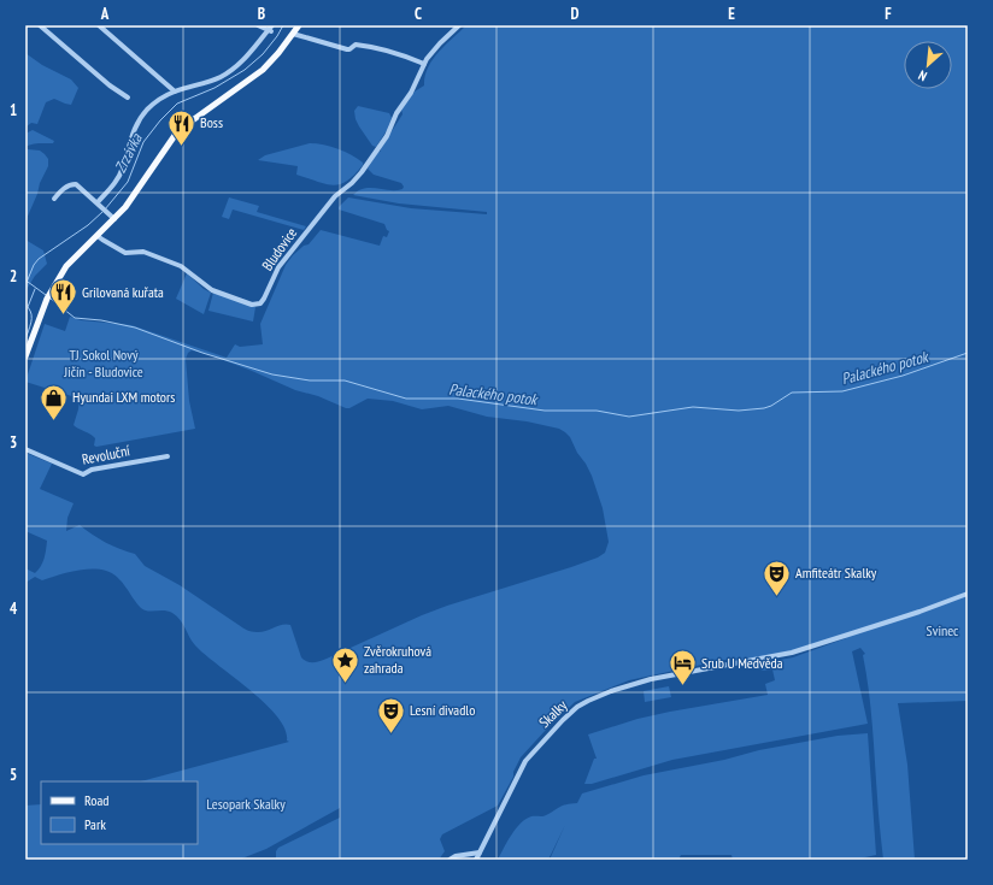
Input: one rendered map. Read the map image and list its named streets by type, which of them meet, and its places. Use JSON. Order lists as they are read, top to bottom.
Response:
{
  "streets": {
    "street": ["Bludovice", "Revoluční", "Skalky"]
  },
  "water": ["Zrzávka", "Palackého potok"],
  "parks": ["TJ Sokol Nový Jičín - Bludovice", "Svinec", "Lesopark Skalky"],
  "places": {
    "restaurant": ["Boss", "Grilovaná kuřata"],
    "shop": ["Hyundai LXM motors"],
    "theatre": ["Amfiteátr Skalky", "Lesní divadlo"],
    "place": ["Zvěrokruhová zahrada"],
    "hotel": ["Srub U Medvěda"]
  },
  "legend": ["Road", "Park"],
  "north": "bottom left",
  "grid": {
    "columns": [
      "A",
      "B",
      "C",
      "D",
      "E",
      "F"
    ],
    "rows": [
      "1",
      "2",
      "3",
      "4",
      "5"
    ]
  }
}
